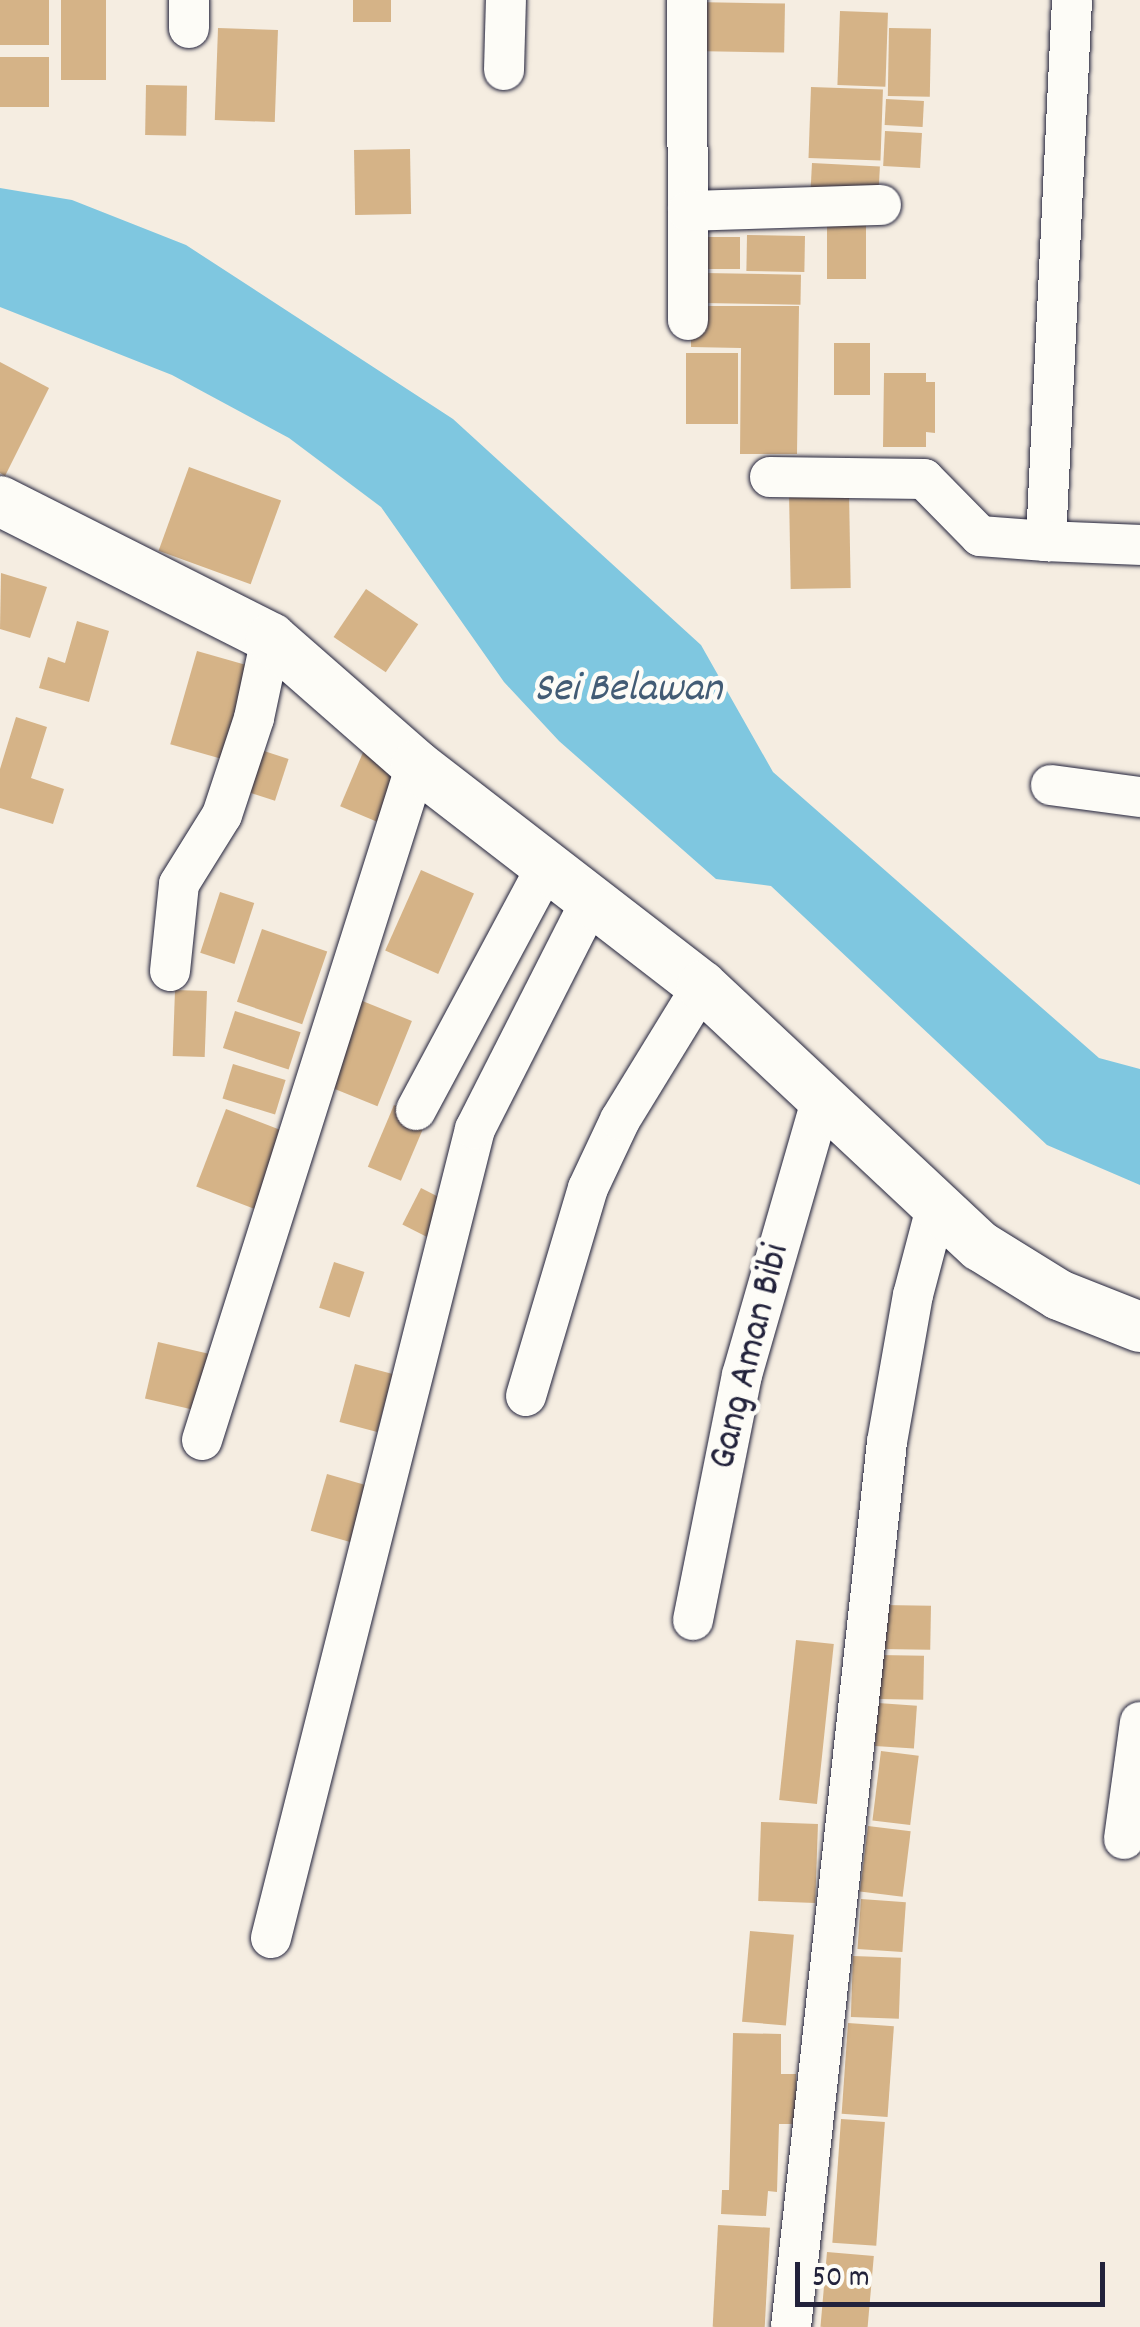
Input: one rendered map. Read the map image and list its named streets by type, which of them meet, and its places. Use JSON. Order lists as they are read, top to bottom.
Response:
{
  "streets": {
    "street": ["Gang Aman Bibi"]
  },
  "water": ["Sei Belawan"],
  "scale_bar": "50 m"
}
